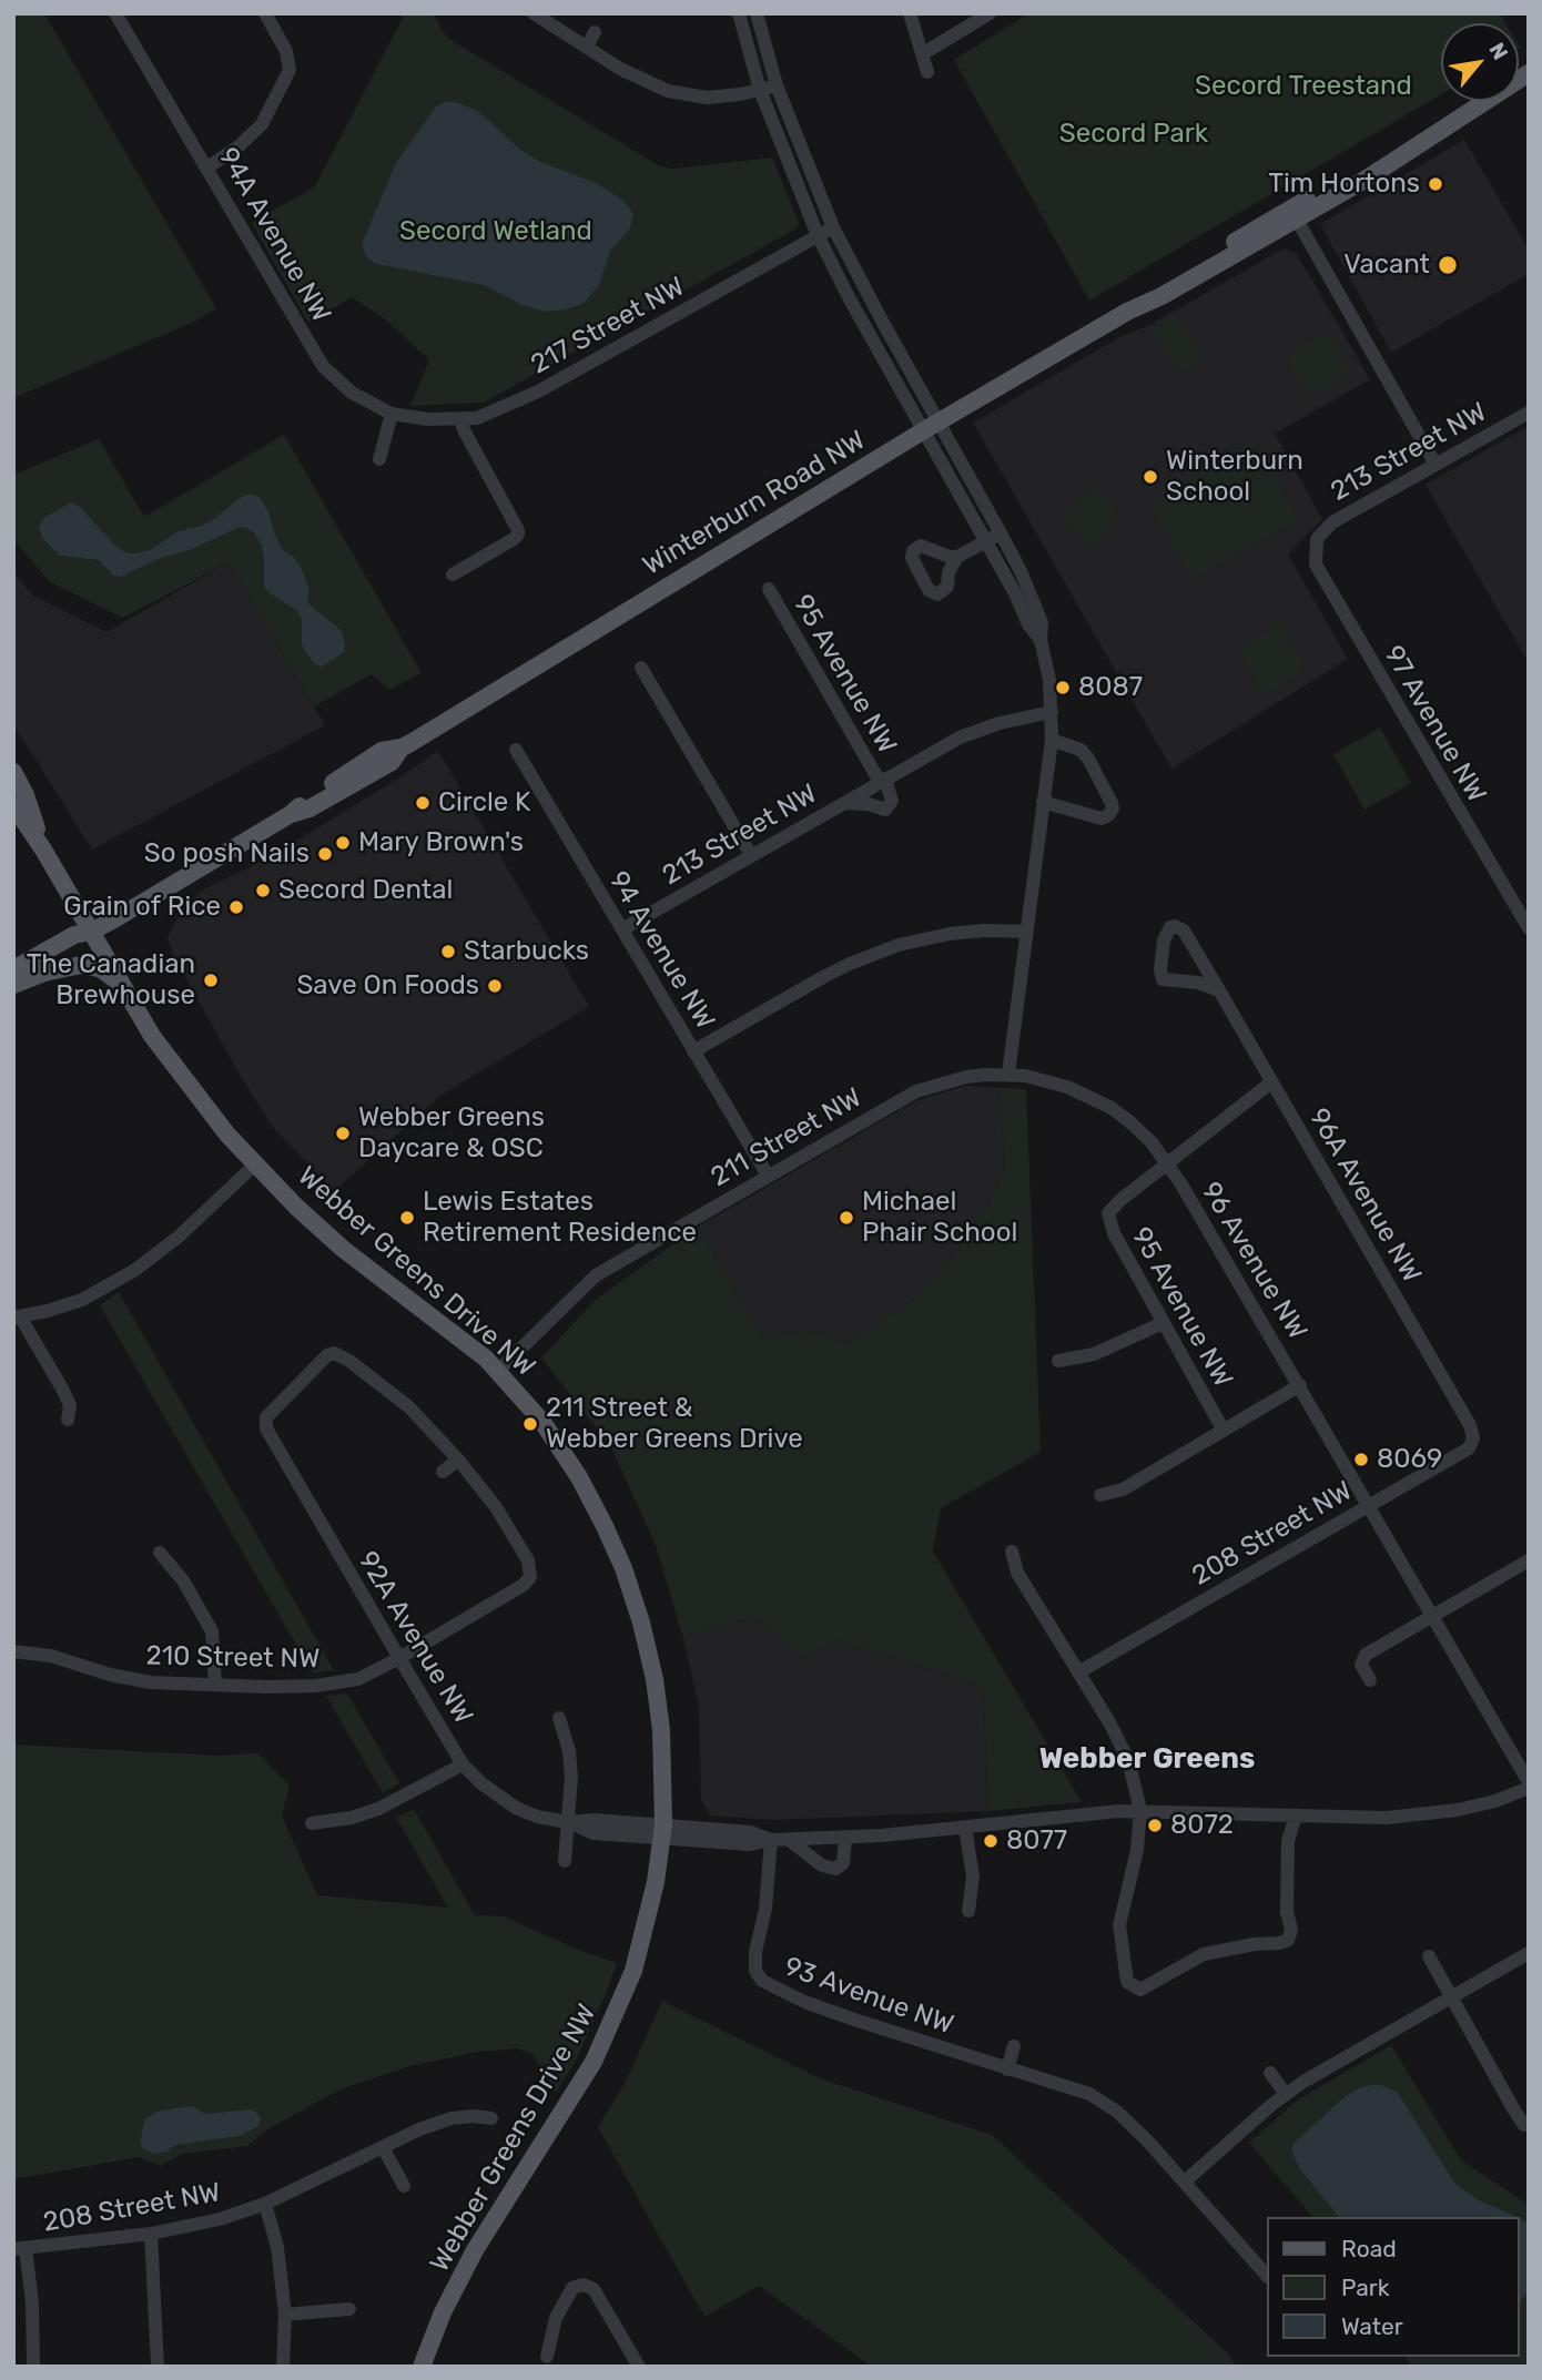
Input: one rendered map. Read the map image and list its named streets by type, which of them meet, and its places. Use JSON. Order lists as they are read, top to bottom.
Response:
{
  "streets": {
    "main road": ["Winterburn Road NW", "Webber Greens Drive NW"],
    "street": [
      "94A Avenue NW",
      "217 Street NW",
      "213 Street NW",
      "95 Avenue NW",
      "97 Avenue NW",
      "94 Avenue NW",
      "211 Street NW",
      "96A Avenue NW",
      "96 Avenue NW",
      "208 Street NW",
      "92A Avenue NW",
      "210 Street NW",
      "93 Avenue NW"
    ]
  },
  "crossings": [
    ["94A Avenue NW", "217 Street NW"],
    ["213 Street NW", "95 Avenue NW"],
    ["213 Street NW", "97 Avenue NW"],
    ["213 Street NW", "94 Avenue NW"],
    ["Winterburn Road NW", "Webber Greens Drive NW"],
    ["95 Avenue NW", "96 Avenue NW"],
    ["94 Avenue NW", "211 Street NW"],
    ["211 Street NW", "96 Avenue NW"],
    ["211 Street NW", "Webber Greens Drive NW"],
    ["96A Avenue NW", "208 Street NW"],
    ["96 Avenue NW", "208 Street NW"],
    ["96 Avenue NW", "92A Avenue NW"],
    ["Webber Greens Drive NW", "92A Avenue NW"],
    ["92A Avenue NW", "210 Street NW"],
    ["92A Avenue NW", "93 Avenue NW"]
  ],
  "districts": ["Webber Greens"],
  "parks": ["Secord Treestand", "Secord Park", "Secord Wetland"],
  "places": [
    "Tim Hortons",
    "Vacant",
    "Winterburn School",
    "8087",
    "Circle K",
    "Mary Brown's",
    "So posh Nails",
    "Secord Dental",
    "Grain of Rice",
    "Starbucks",
    "The Canadian Brewhouse",
    "Save On Foods",
    "Webber Greens Daycare & OSC",
    "Lewis Estates Retirement Residence",
    "Michael Phair School",
    "211 Street & Webber Greens Drive",
    "8069",
    "8072",
    "8077"
  ],
  "legend": ["Road", "Park", "Water"],
  "north": "top right"
}
